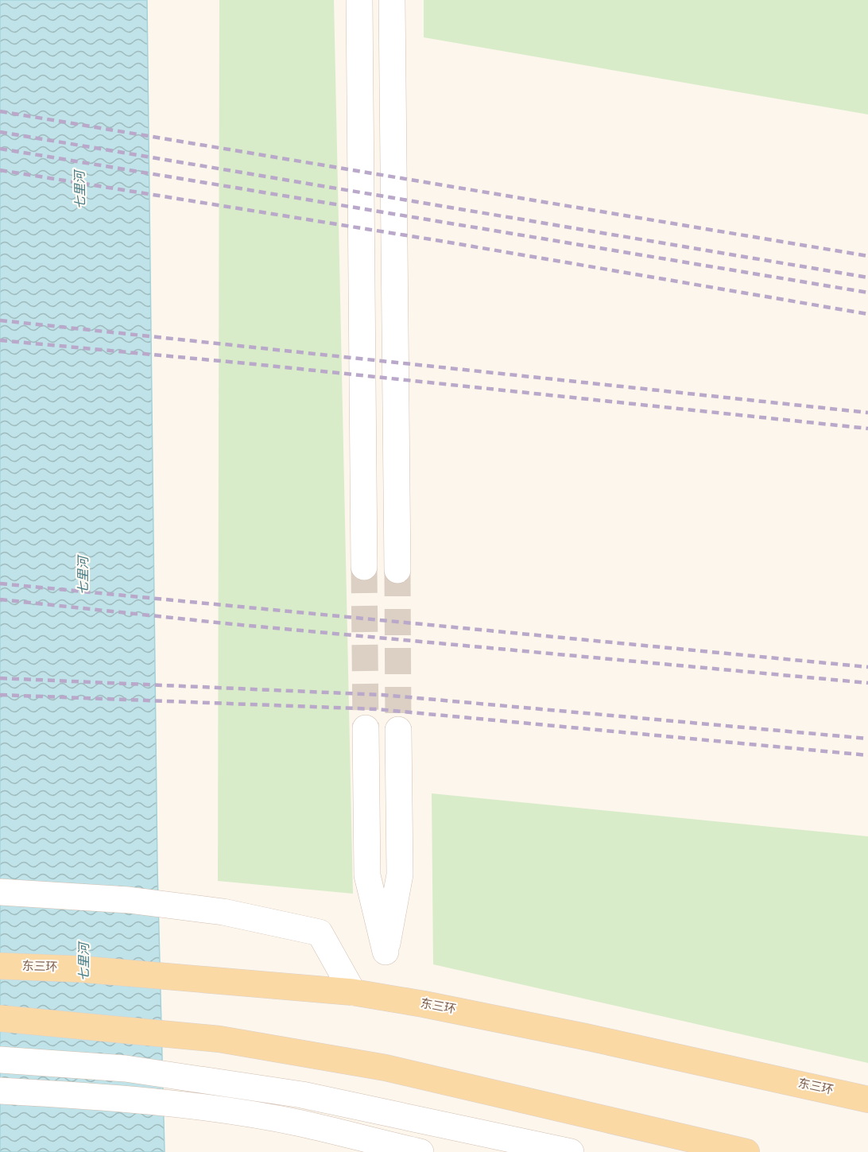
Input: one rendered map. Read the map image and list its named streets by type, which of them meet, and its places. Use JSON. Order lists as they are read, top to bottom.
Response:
{
  "streets": {
    "main road": ["东三环"]
  },
  "water": ["七里河"]
}
